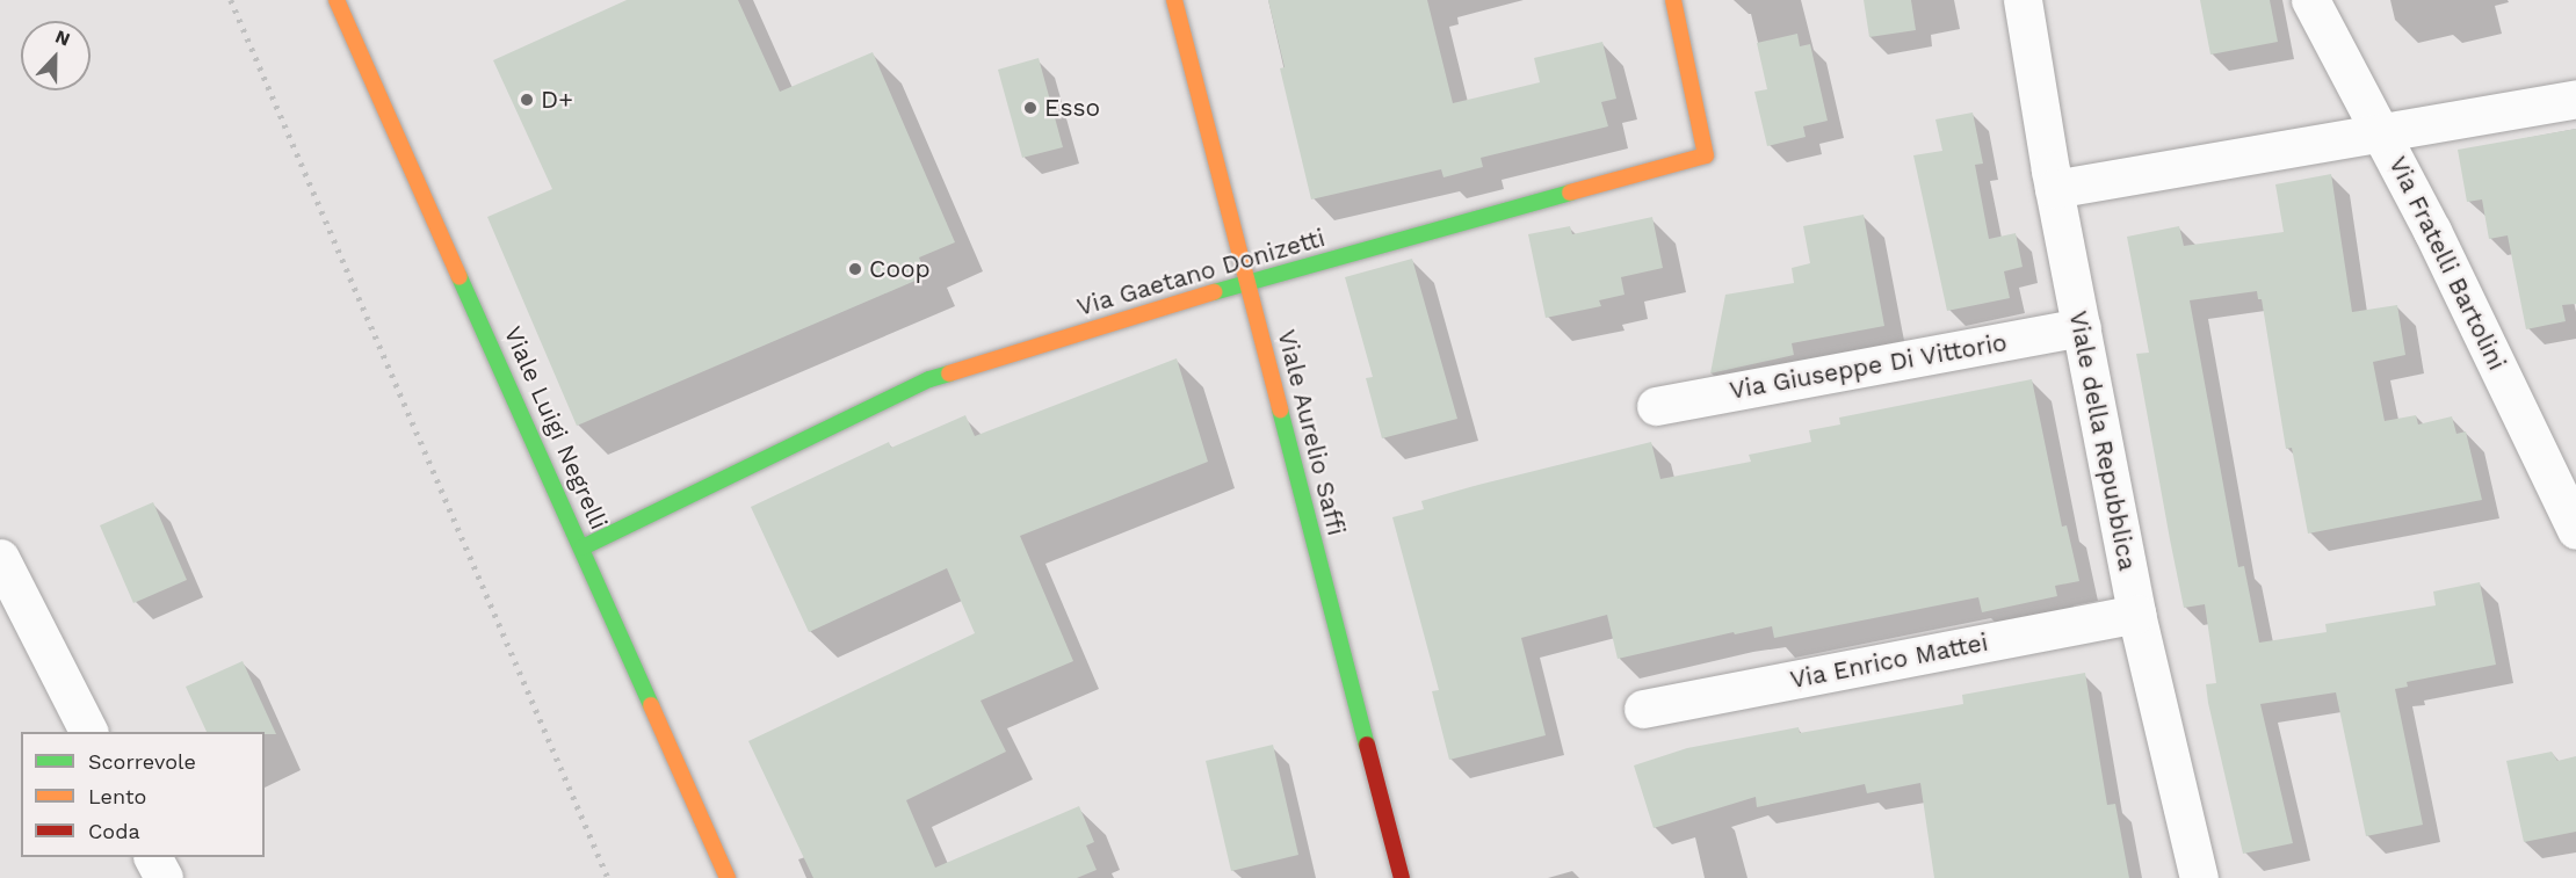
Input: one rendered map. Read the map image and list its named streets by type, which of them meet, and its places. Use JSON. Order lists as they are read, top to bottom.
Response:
{
  "streets": {
    "street": [
      "Via Fratelli Bartolini",
      "Via Gaetano Donizetti",
      "Via Giuseppe Di Vittorio",
      "Viale Luigi Negrelli",
      "Viale Aurelio Saffi",
      "Viale della Repubblica",
      "Via Enrico Mattei"
    ]
  },
  "crossings": [
    ["Via Gaetano Donizetti", "Viale Luigi Negrelli"],
    ["Via Gaetano Donizetti", "Viale Aurelio Saffi"],
    ["Via Giuseppe Di Vittorio", "Viale della Repubblica"],
    ["Viale della Repubblica", "Via Enrico Mattei"]
  ],
  "places": ["D+", "Esso", "Coop"],
  "legend": ["Scorrevole", "Lento", "Coda"],
  "north": "top"
}
